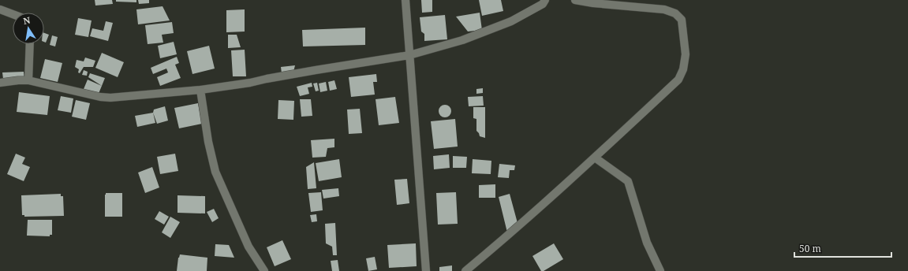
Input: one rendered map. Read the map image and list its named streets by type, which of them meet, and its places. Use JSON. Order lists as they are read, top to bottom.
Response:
{
  "scale_bar": "50 m",
  "north": "top"
}
